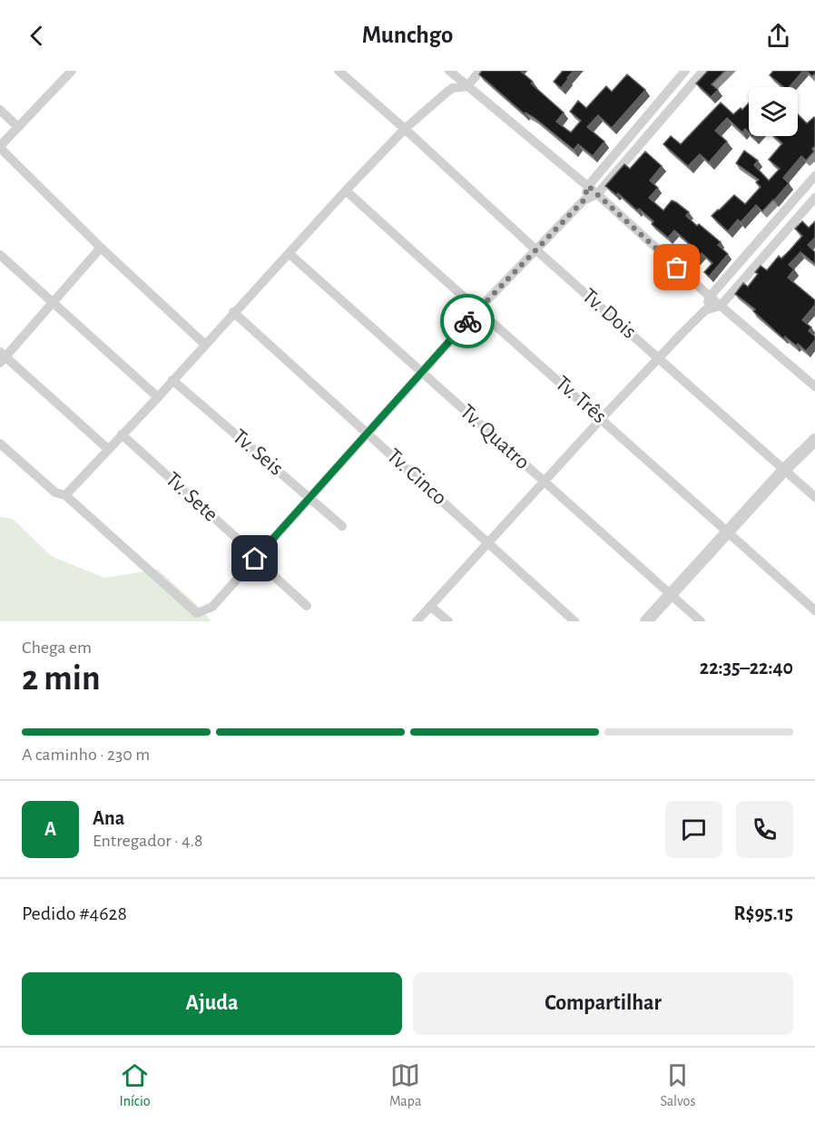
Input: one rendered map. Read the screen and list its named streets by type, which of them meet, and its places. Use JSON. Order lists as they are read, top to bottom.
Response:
{
  "streets": {
    "street": [
      "Tv. Dois",
      "Tv. Três",
      "Tv. Quatro",
      "Tv. Seis",
      "Tv. Cinco",
      "Tv. Sete"
    ]
  },
  "page": {
    "header": "Munchgo",
    "heading": ["2 min", "Chega em", "22:35–22:40"],
    "panel": [
      "Ana",
      "Entregador · 4.8",
      "Pedido #4628",
      "R$95.15"
    ],
    "bar": "A caminho · 230 m",
    "round": "A",
    "buttons": ["Ajuda", "Compartilhar"],
    "tabs": ["Início", "Mapa", "Salvos"]
  }
}
